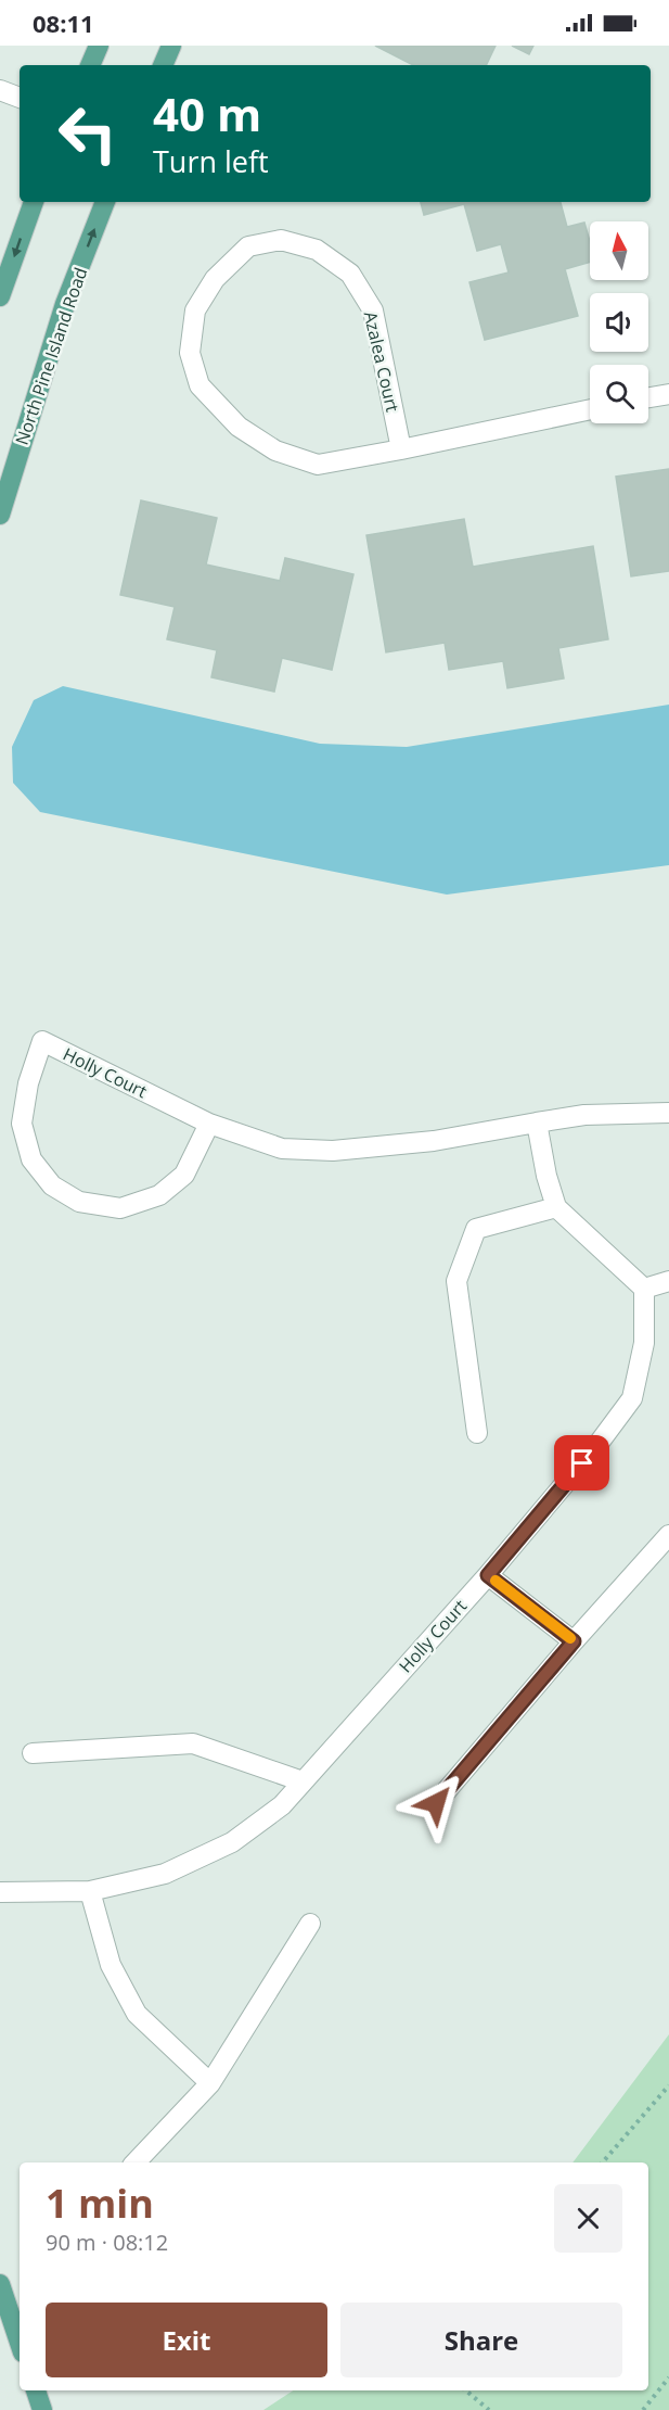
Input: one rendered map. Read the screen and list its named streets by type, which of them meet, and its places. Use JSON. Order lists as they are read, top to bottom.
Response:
{
  "streets": {
    "main road": ["North Pine Island Road"],
    "lane": ["Azalea Court", "Holly Court"]
  },
  "north": "top",
  "page": {
    "status": "08:11",
    "turn": ["40 m", "Turn left"],
    "heading": ["1 min", "90 m · 08:12"],
    "buttons": ["Exit", "Share"]
  }
}
